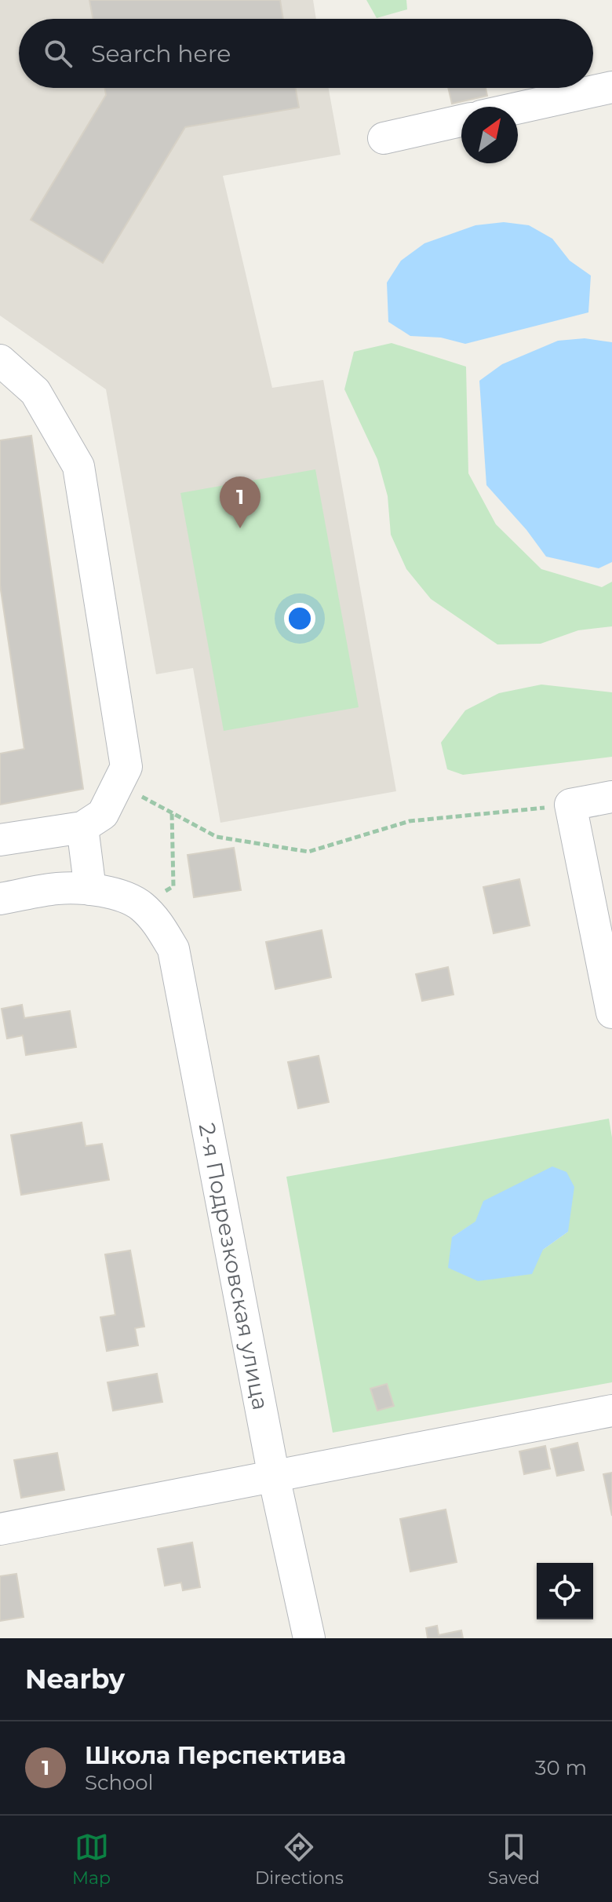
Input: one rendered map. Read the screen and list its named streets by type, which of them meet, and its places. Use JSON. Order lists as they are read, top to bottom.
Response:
{
  "streets": {
    "street": ["2-я Подрезковская улица"]
  },
  "north": "top right",
  "page": {
    "search": "Search here",
    "pins": "1",
    "heading": "Nearby",
    "list": [
      {
        "mark": "1",
        "name": "Школа Перспектива",
        "note": "School",
        "value": "30 m"
      }
    ],
    "nav": ["Map", "Directions", "Saved"]
  }
}
